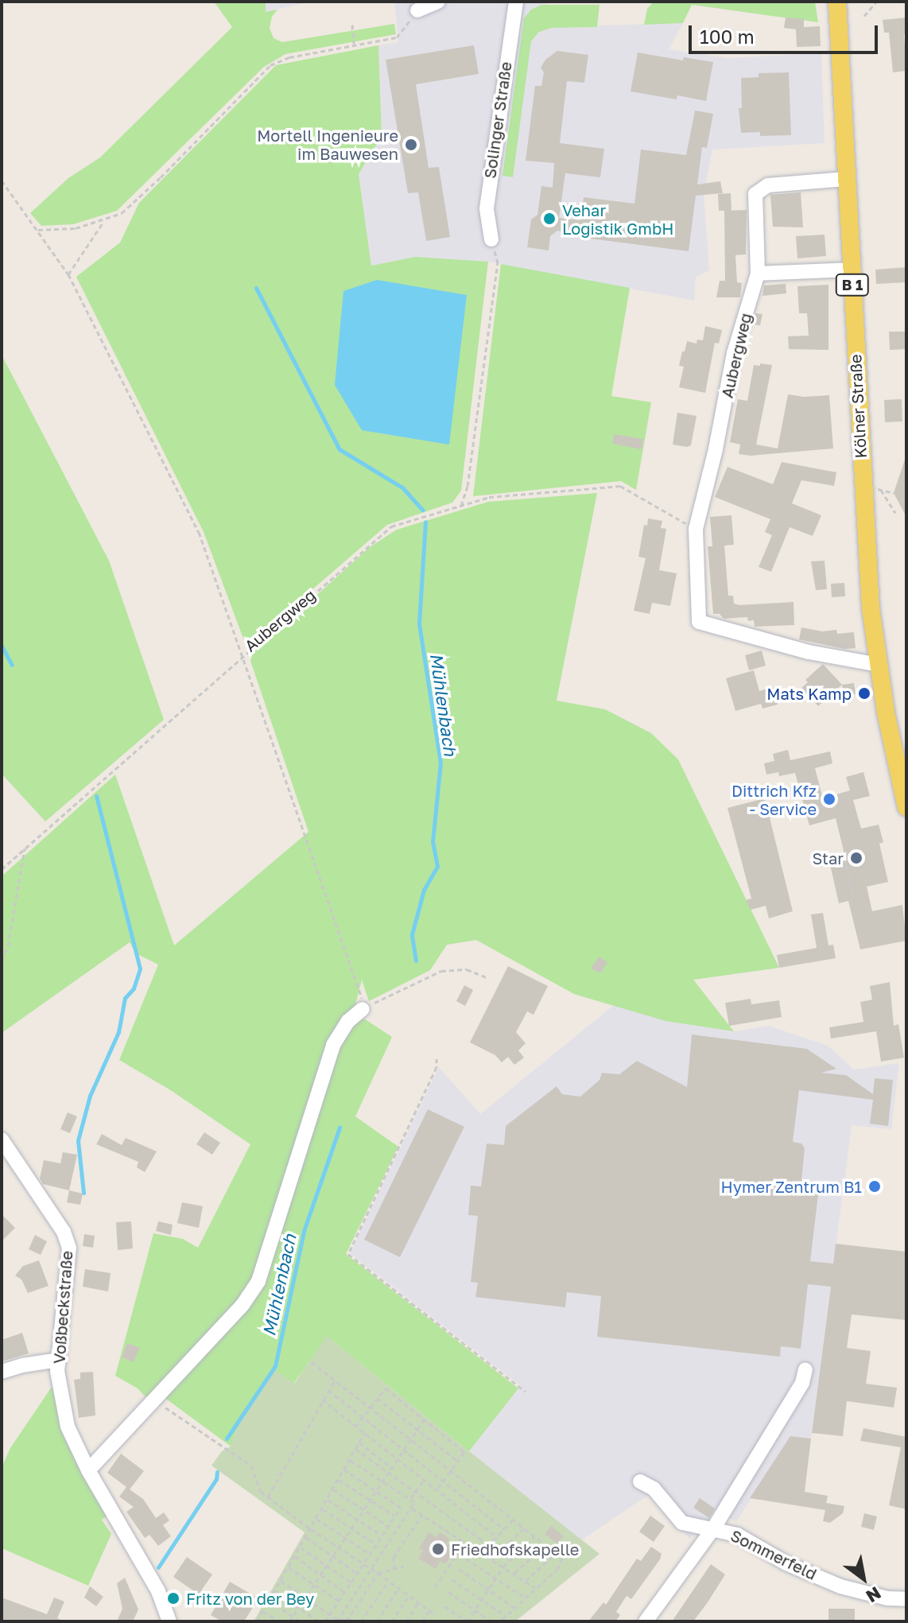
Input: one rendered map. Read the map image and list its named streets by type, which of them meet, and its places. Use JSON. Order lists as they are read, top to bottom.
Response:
{
  "streets": {
    "main road": ["B 1", "Kölner Straße"],
    "street": [
      "Solinger Straße",
      "Aubergweg",
      "Voßbeckstraße",
      "Sommerfeld"
    ]
  },
  "crossings": [
    ["Aubergweg", "Kölner Straße"]
  ],
  "water": ["Mühlenbach"],
  "places": [
    "Mortell Ingenieure im Bauwesen",
    "Vehar Logistik GmbH",
    "Mats Kamp",
    "Dittrich Kfz - Service",
    "Star",
    "Hymer Zentrum B1",
    "Friedhofskapelle",
    "Fritz von der Bey"
  ],
  "scale_bar": "100 m",
  "north": "bottom right"
}
